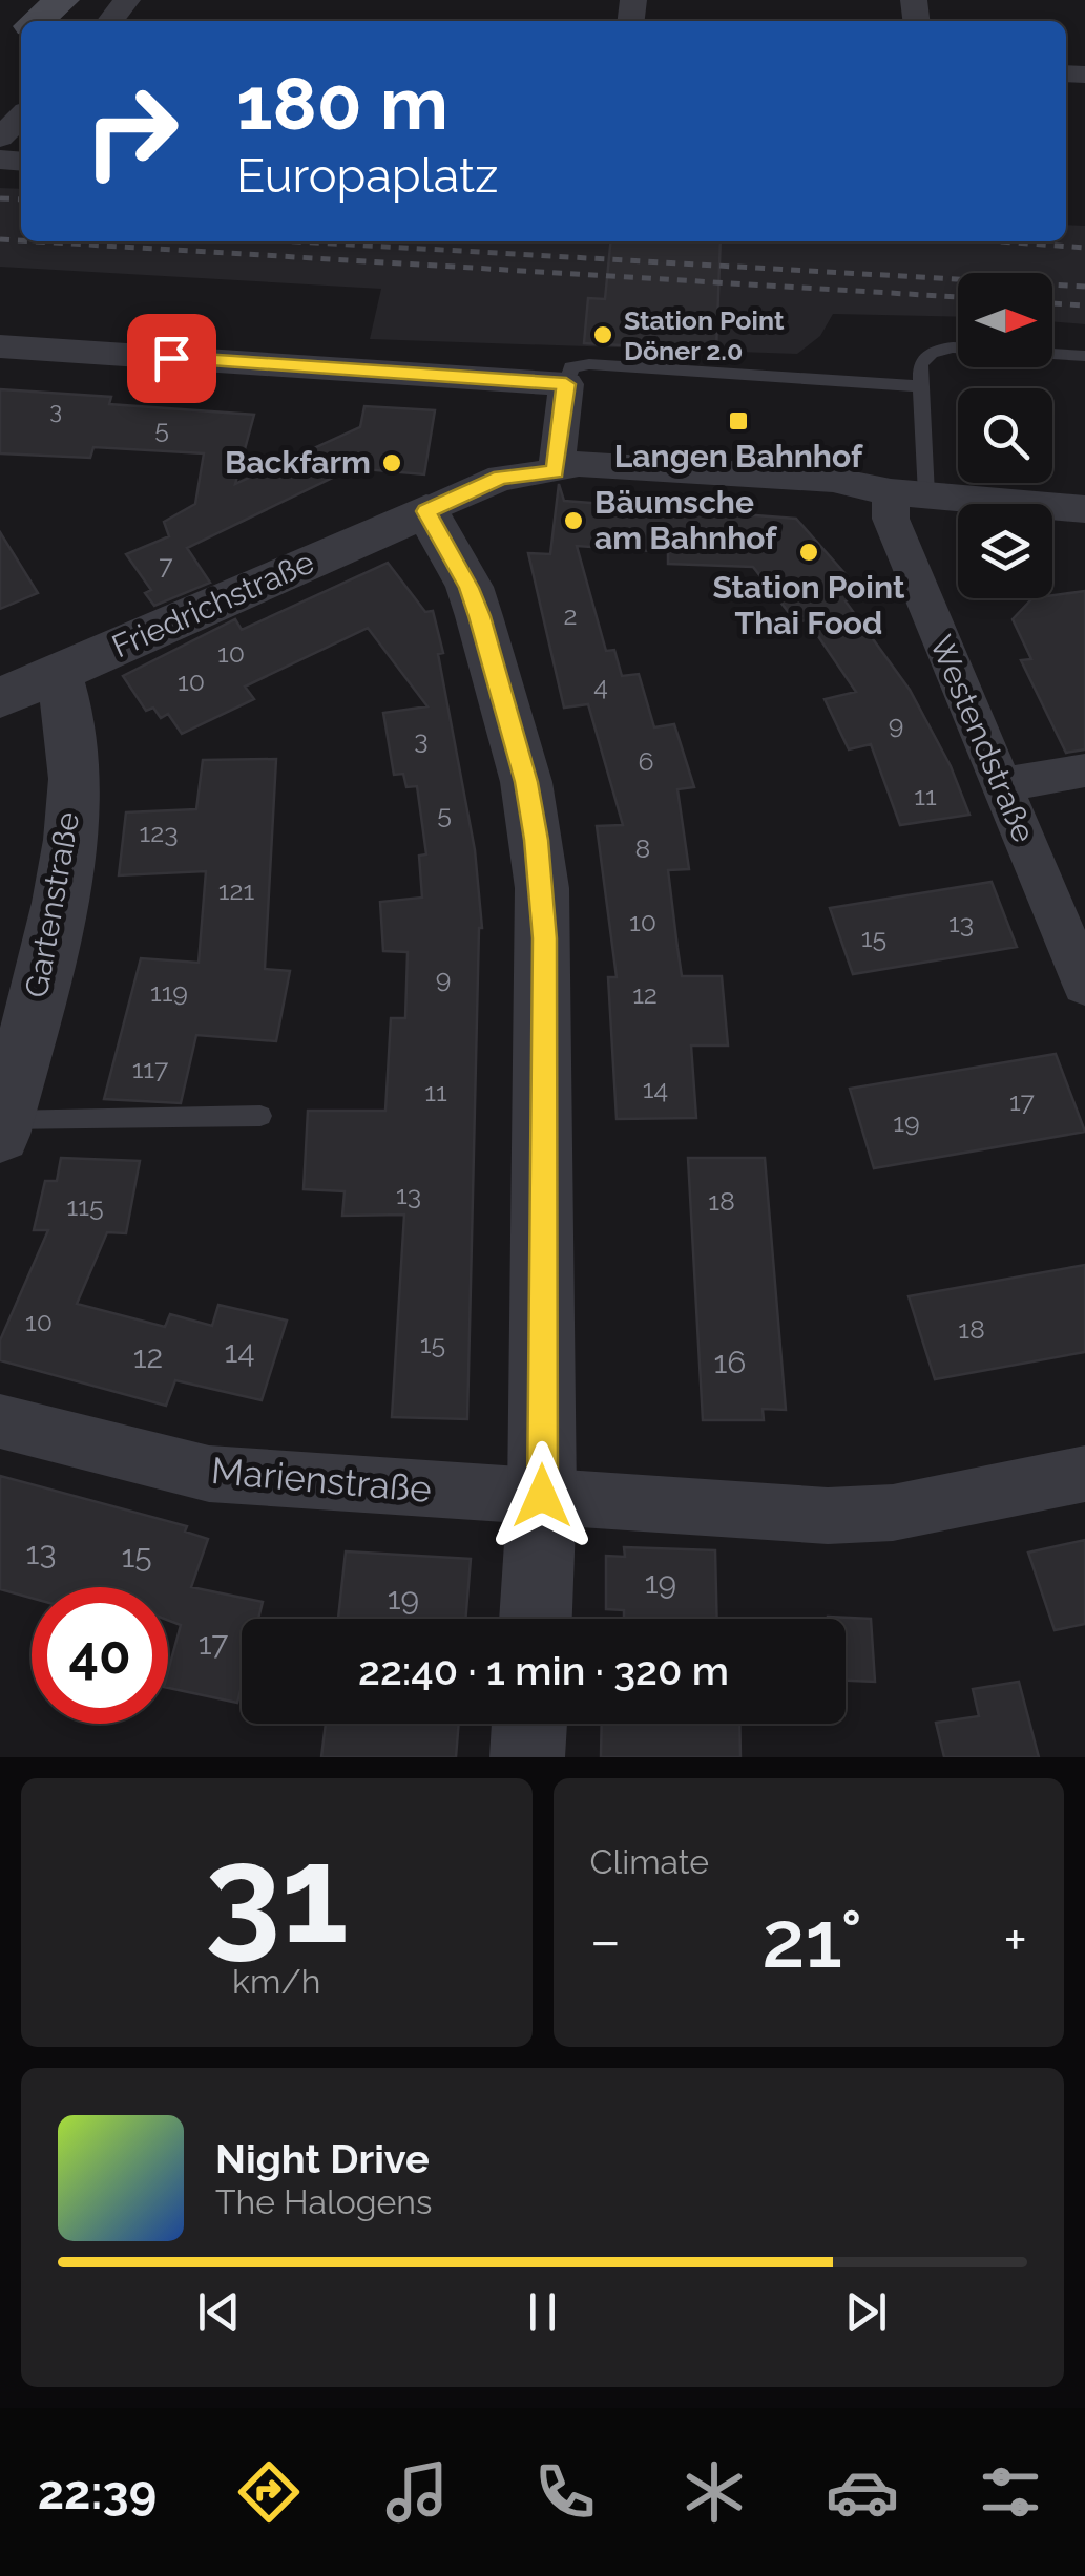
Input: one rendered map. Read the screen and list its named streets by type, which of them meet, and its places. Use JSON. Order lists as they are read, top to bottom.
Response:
{
  "streets": {
    "street": [
      "Friedrichstraße",
      "Westendstraße",
      "Gartenstraße",
      "Marienstraße"
    ]
  },
  "crossings": [
    ["Friedrichstraße", "Gartenstraße"]
  ],
  "places": {
    "other": [
      "Station Point Döner 2.0",
      "Backfarm",
      "Bäumsche am Bahnhof",
      "Station Point Thai Food"
    ],
    "transit": ["Langen Bahnhof"]
  },
  "house_numbers": [
    "3",
    "5",
    "7",
    "2",
    "10",
    "10",
    "4",
    "9",
    "3",
    "6",
    "11",
    "5",
    "123",
    "8",
    "121",
    "10",
    "13",
    "15",
    "9",
    "119",
    "12",
    "117",
    "14",
    "11",
    "17",
    "19",
    "13",
    "18",
    "115",
    "10",
    "18",
    "15",
    "14",
    "12",
    "16",
    "13",
    "15",
    "19",
    "19",
    "17"
  ],
  "north": "right",
  "page": {
    "turn": ["180 m", "Europaplatz"],
    "limit": "40",
    "trip": "22:40 · 1 min · 320 m",
    "tile": [
      ["31", "km/h"],
      "Climate"
    ],
    "heat": ["−", "21°", "+"],
    "song": ["Night Drive", "The Halogens"],
    "tabs": "22:39"
  }
}
